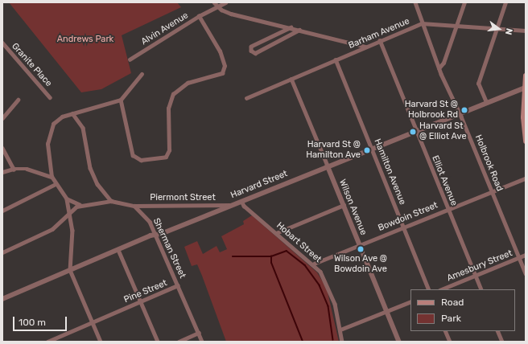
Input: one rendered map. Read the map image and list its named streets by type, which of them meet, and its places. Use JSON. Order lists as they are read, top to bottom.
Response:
{
  "streets": {
    "street": [
      "Alvin Avenue",
      "Barham Avenue",
      "Granite Place",
      "Holbrook Road",
      "Hamilton Avenue",
      "Elliot Avenue",
      "Harvard Street",
      "Piermont Street",
      "Wilson Avenue",
      "Bowdoin Street",
      "Hobart Street",
      "Sherman Street",
      "Amesbury Street",
      "Pine Street"
    ]
  },
  "crossings": [
    ["Barham Avenue", "Holbrook Road"],
    ["Barham Avenue", "Hamilton Avenue"],
    ["Barham Avenue", "Elliot Avenue"],
    ["Barham Avenue", "Wilson Avenue"],
    ["Holbrook Road", "Harvard Street"],
    ["Holbrook Road", "Bowdoin Street"],
    ["Holbrook Road", "Amesbury Street"],
    ["Hamilton Avenue", "Harvard Street"],
    ["Hamilton Avenue", "Bowdoin Street"],
    ["Elliot Avenue", "Harvard Street"],
    ["Elliot Avenue", "Bowdoin Street"],
    ["Elliot Avenue", "Amesbury Street"],
    ["Harvard Street", "Piermont Street"],
    ["Harvard Street", "Wilson Avenue"],
    ["Harvard Street", "Hobart Street"],
    ["Harvard Street", "Sherman Street"],
    ["Piermont Street", "Sherman Street"],
    ["Wilson Avenue", "Bowdoin Street"],
    ["Bowdoin Street", "Hobart Street"],
    ["Sherman Street", "Pine Street"]
  ],
  "parks": ["Andrews Park"],
  "places": [
    "Harvard St @ Holbrook Rd",
    "Harvard St @ Elliot Ave",
    "Harvard St @ Hamilton Ave",
    "Wilson Ave @ Bowdoin Ave"
  ],
  "legend": ["Road", "Park"],
  "scale_bar": "100 m",
  "north": "right"
}
